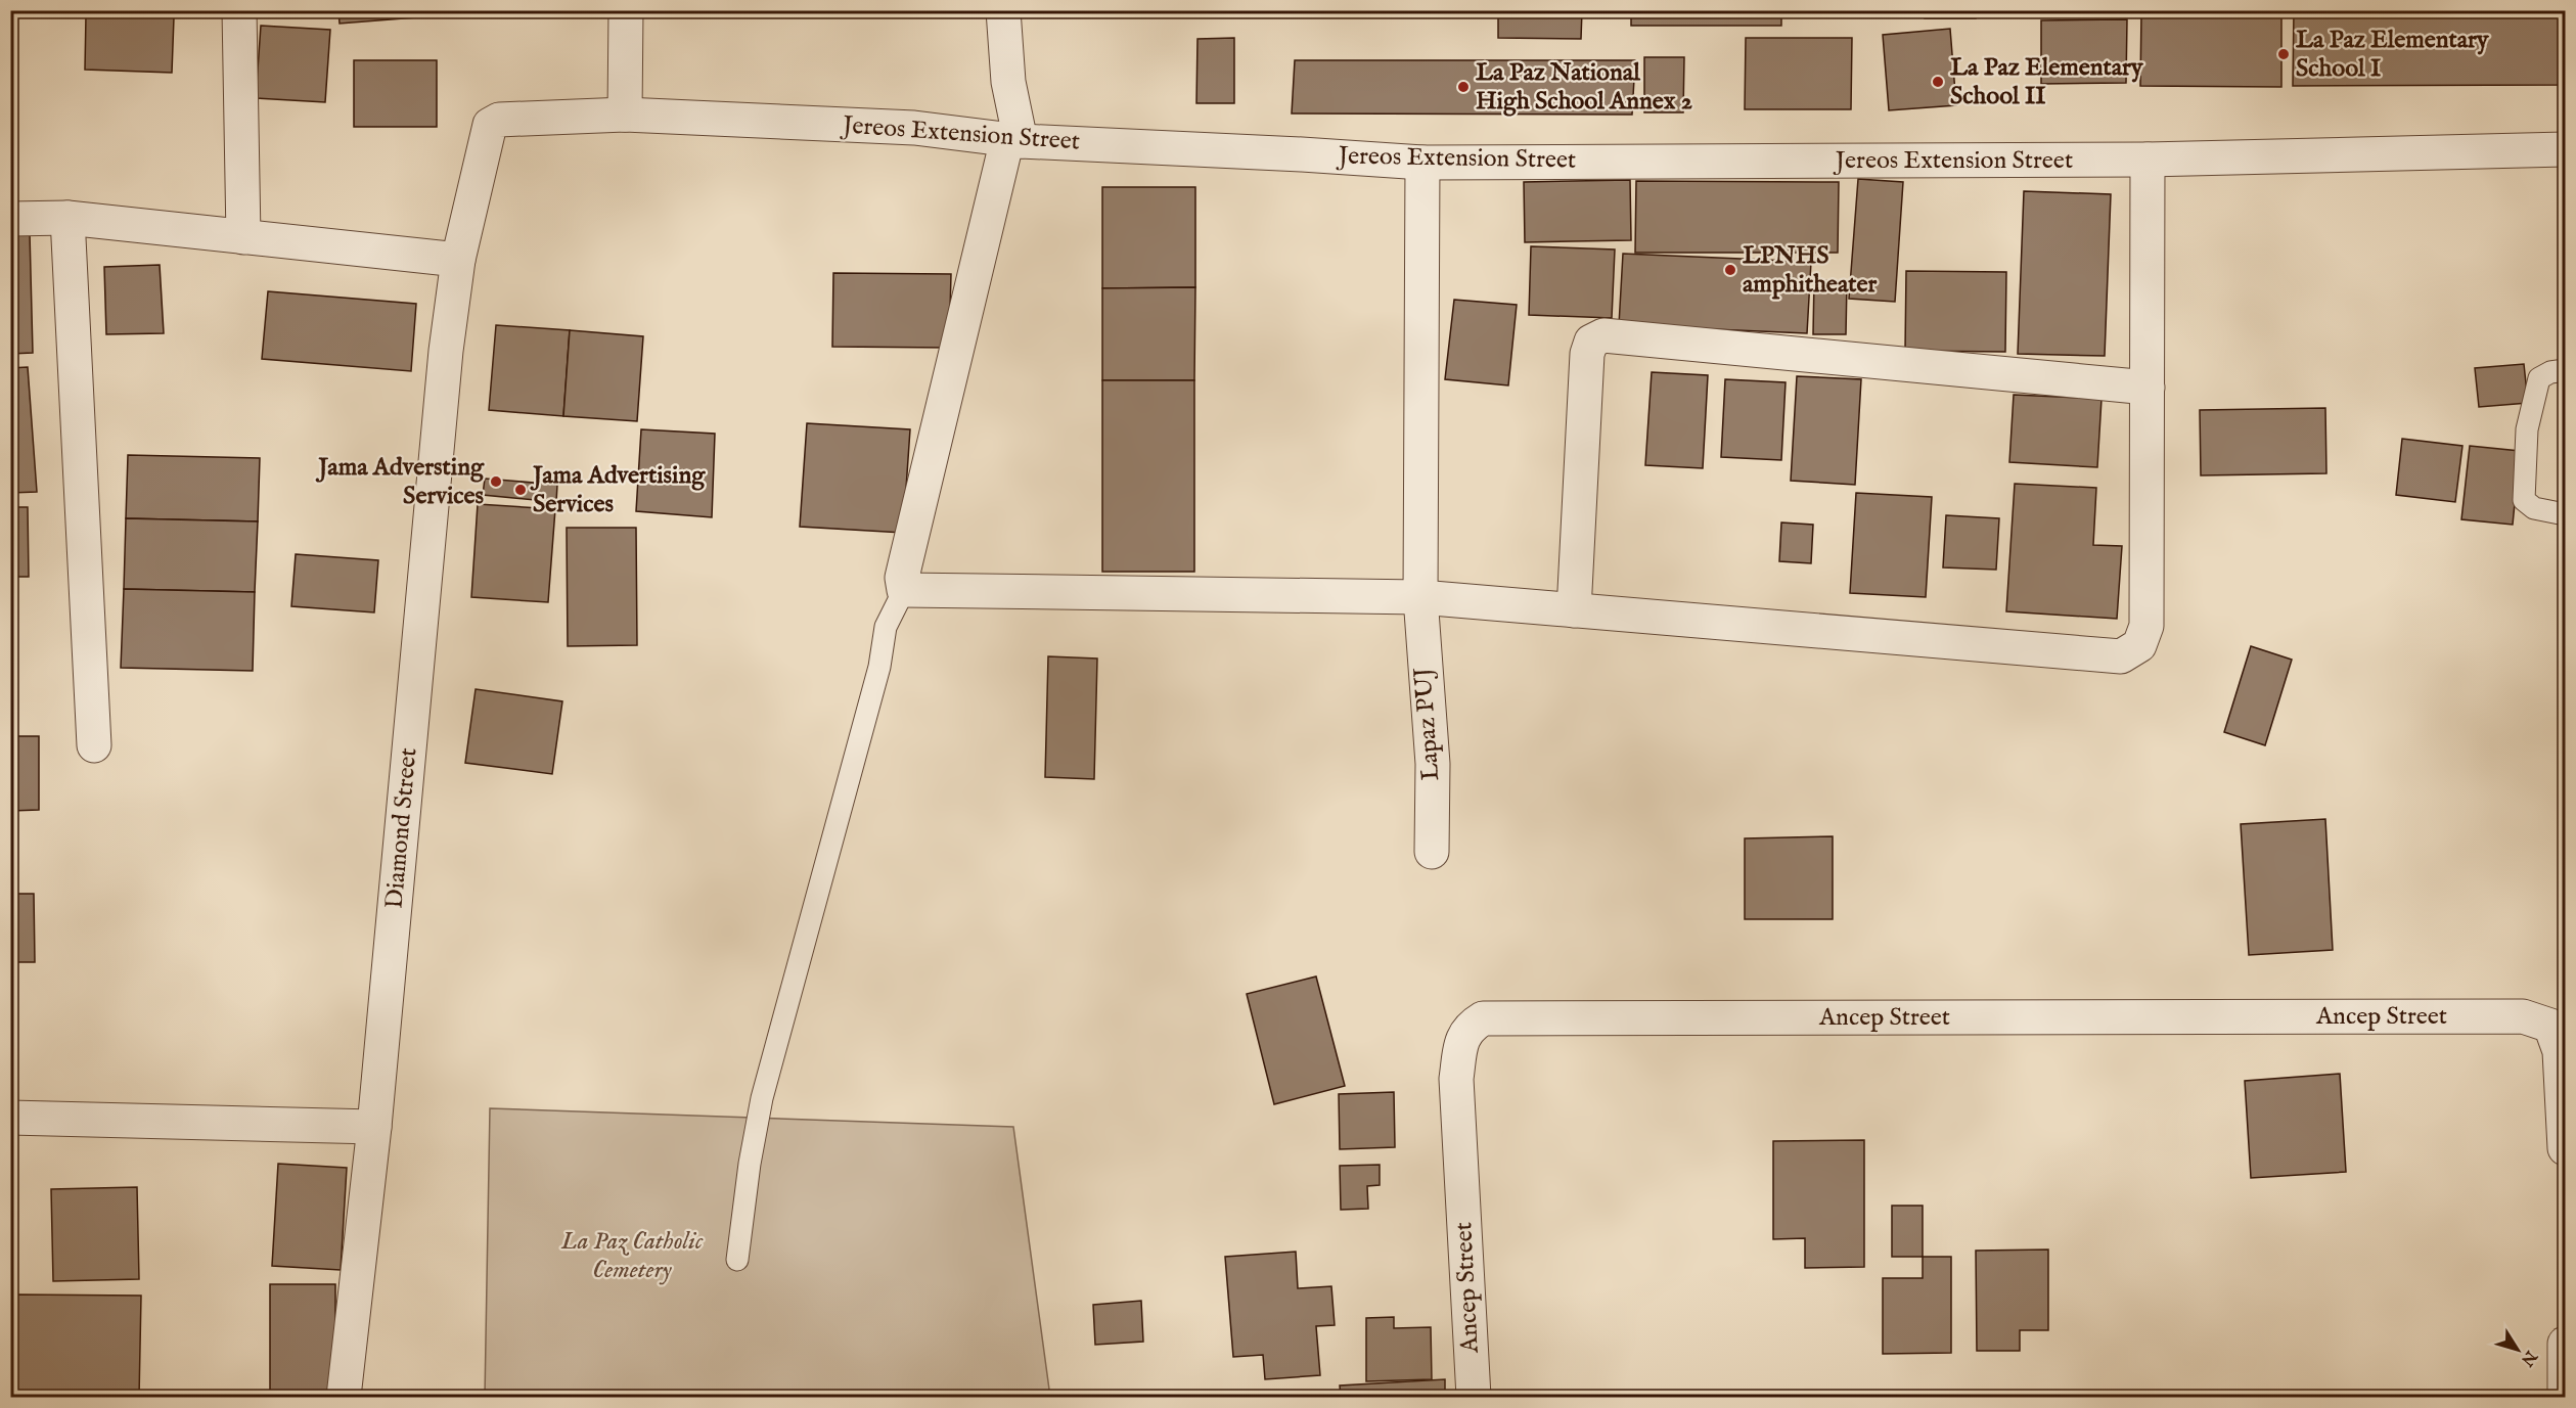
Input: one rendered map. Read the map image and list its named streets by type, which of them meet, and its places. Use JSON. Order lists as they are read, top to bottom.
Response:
{
  "streets": {
    "street": [
      "Jereos Extension Street",
      "Lapaz PUJ",
      "Diamond Street",
      "Ancep Street"
    ]
  },
  "crossings": [
    ["Jereos Extension Street", "Lapaz PUJ"],
    ["Jereos Extension Street", "Diamond Street"]
  ],
  "parks": ["La Paz Catholic Cemetery"],
  "places": [
    "La Paz Elementary School I",
    "La Paz Elementary School II",
    "La Paz National High School Annex 2",
    "LPNHS amphitheater",
    "Jama Adversting Services",
    "Jama Advertising Services"
  ],
  "north": "bottom right"
}
